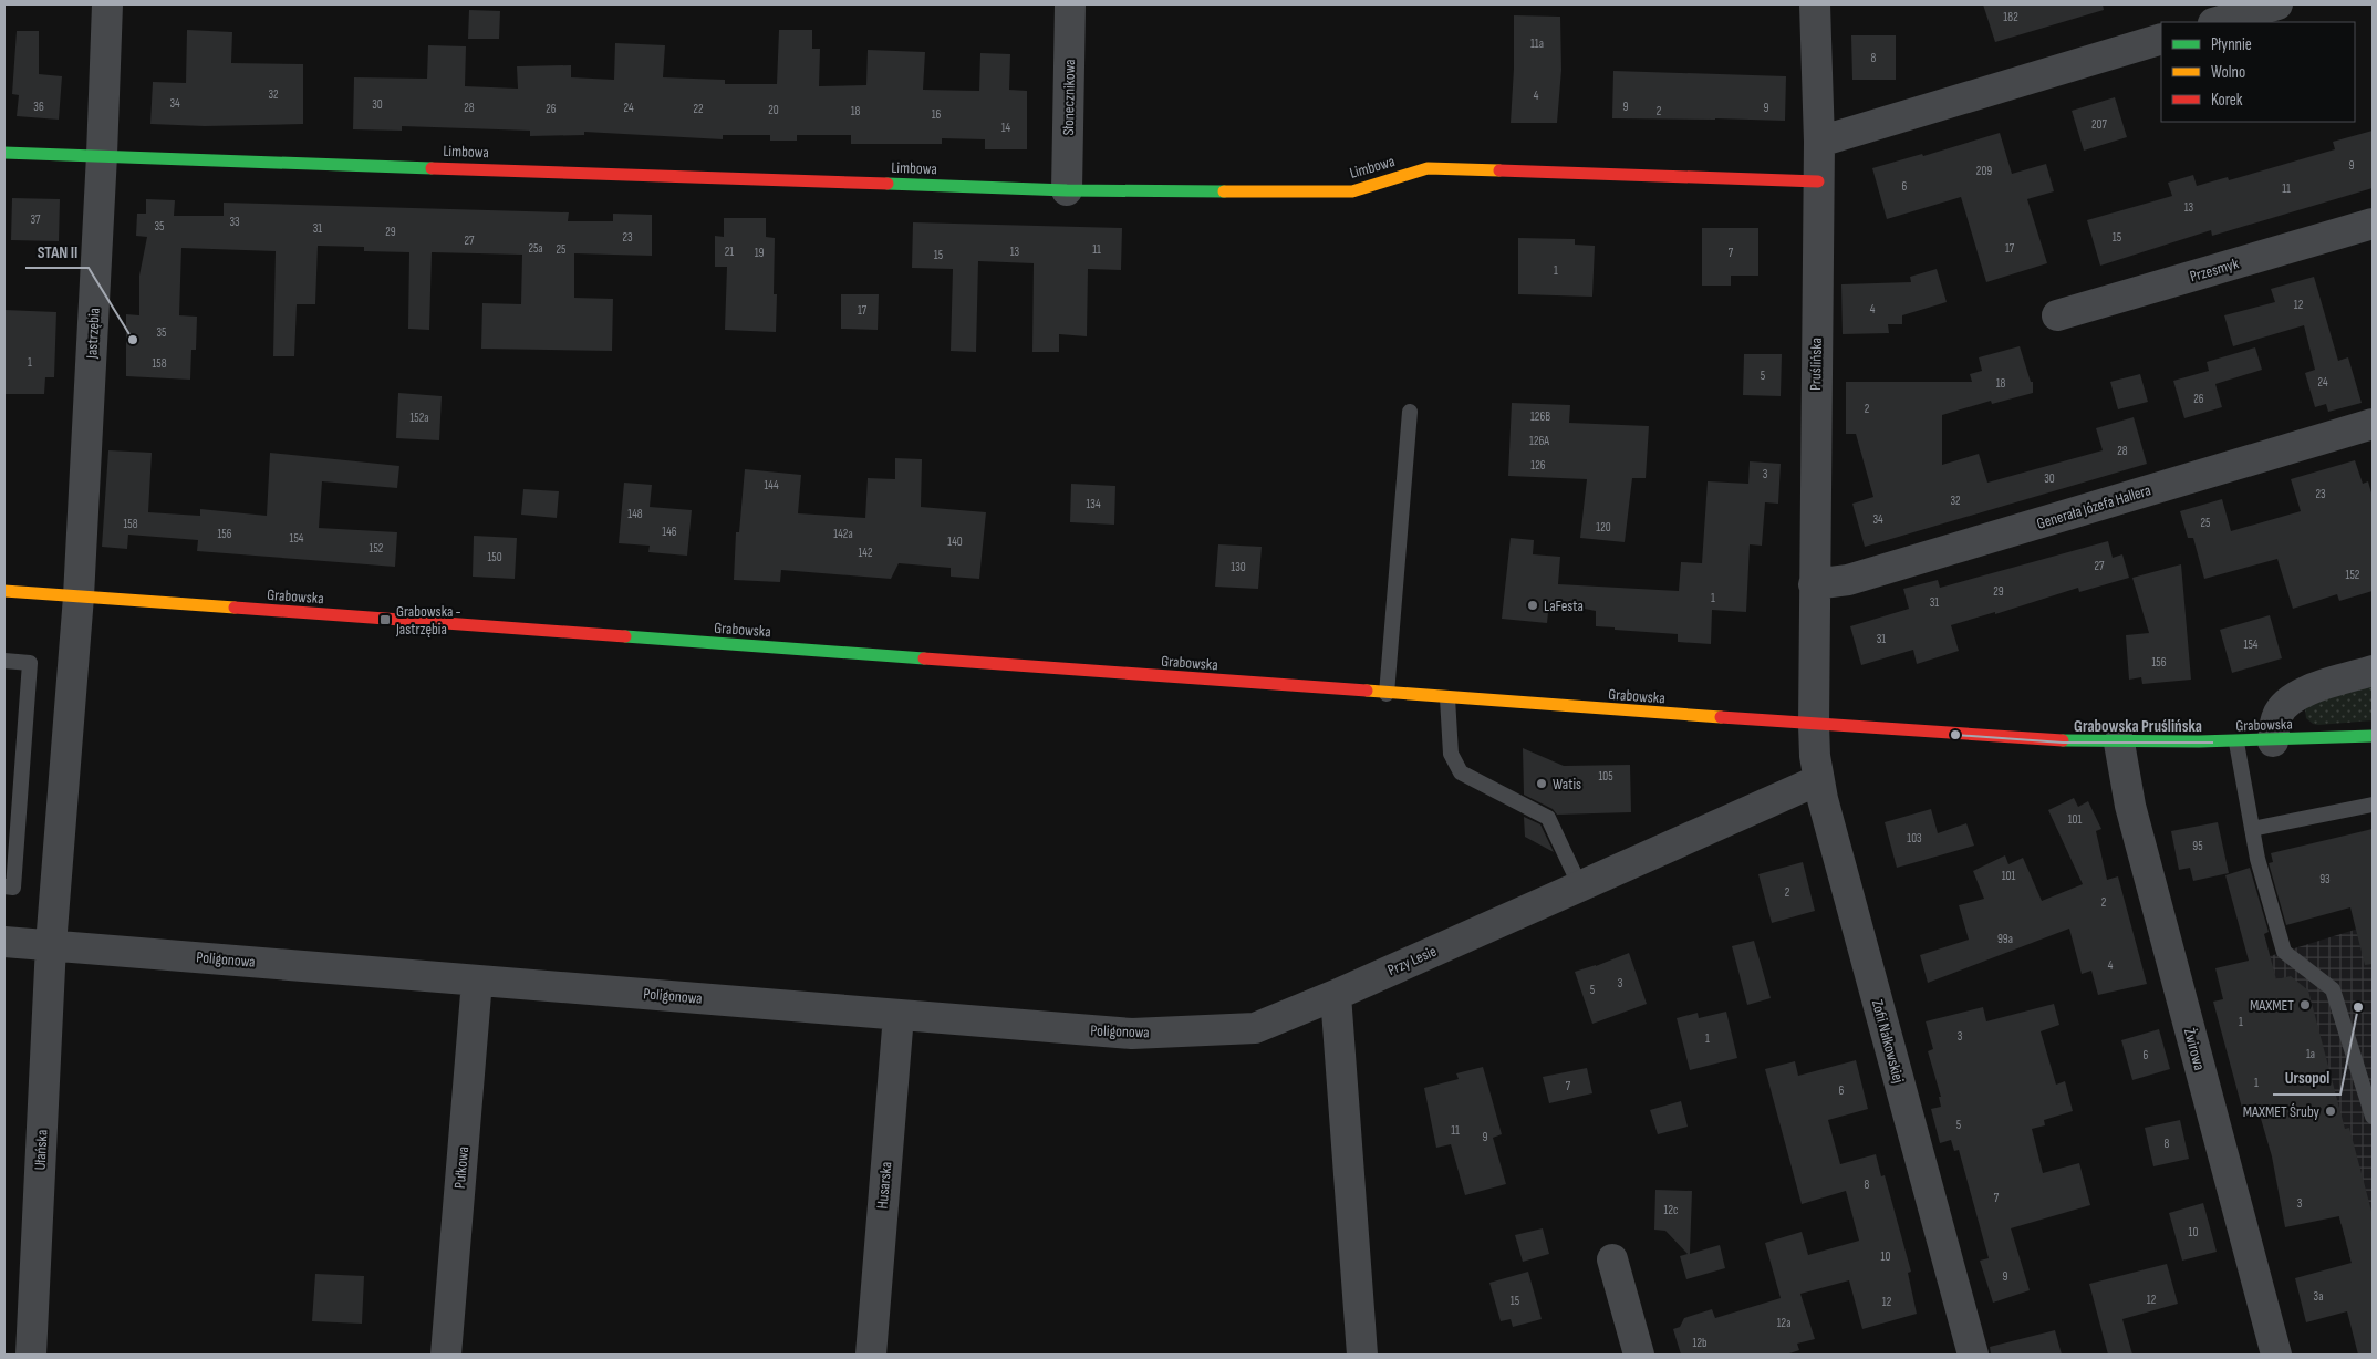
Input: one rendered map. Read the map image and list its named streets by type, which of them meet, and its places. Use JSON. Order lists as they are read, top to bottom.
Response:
{
  "streets": {
    "street": [
      "Słonecznikowa",
      "Limbowa",
      "Przesmyk",
      "Jastrzębia",
      "Pruślińska",
      "Generała Józefa Hallera",
      "Grabowska",
      "Poligonowa",
      "Przy Lesie",
      "Zofii Nałkowskiej",
      "Żwirowa",
      "Ułańska",
      "Pułkowa",
      "Husarska"
    ]
  },
  "crossings": [
    ["Słonecznikowa", "Limbowa"],
    ["Limbowa", "Jastrzębia"],
    ["Limbowa", "Pruślińska"],
    ["Jastrzębia", "Grabowska"],
    ["Jastrzębia", "Poligonowa"],
    ["Jastrzębia", "Ułańska"],
    ["Pruślińska", "Generała Józefa Hallera"],
    ["Pruślińska", "Grabowska"],
    ["Pruślińska", "Zofii Nałkowskiej"],
    ["Grabowska", "Zofii Nałkowskiej"],
    ["Grabowska", "Żwirowa"],
    ["Poligonowa", "Przy Lesie"],
    ["Poligonowa", "Ułańska"],
    ["Poligonowa", "Pułkowa"],
    ["Poligonowa", "Husarska"],
    ["Przy Lesie", "Zofii Nałkowskiej"]
  ],
  "places": {
    "other": [
      "STAN II",
      "LaFesta",
      "Grabowska Pruślińska",
      "Watis",
      "MAXMET",
      "Ursopol",
      "MAXMET Śruby"
    ],
    "transit": ["Grabowska - Jastrzębia"]
  },
  "house_numbers": [
    "182",
    "11a",
    "8",
    "32",
    "4",
    "34",
    "30",
    "36",
    "9",
    "28",
    "24",
    "9",
    "26",
    "22",
    "20",
    "18",
    "2",
    "16",
    "207",
    "14",
    "9",
    "209",
    "6",
    "11",
    "13",
    "37",
    "33",
    "35",
    "31",
    "29",
    "23",
    "15",
    "27",
    "25a",
    "17",
    "25",
    "11",
    "21",
    "13",
    "19",
    "7",
    "15",
    "1",
    "12",
    "4",
    "17",
    "35",
    "1",
    "158",
    "5",
    "24",
    "18",
    "26",
    "2",
    "126B",
    "152a",
    "126A",
    "28",
    "126",
    "3",
    "30",
    "144",
    "23",
    "32",
    "134",
    "148",
    "34",
    "25",
    "158",
    "120",
    "146",
    "156",
    "142a",
    "154",
    "140",
    "152",
    "142",
    "150",
    "27",
    "130",
    "152",
    "29",
    "1",
    "31",
    "31",
    "154",
    "156",
    "105",
    "101",
    "103",
    "95",
    "101",
    "93",
    "2",
    "2",
    "99a",
    "4",
    "3",
    "5",
    "1",
    "3",
    "1",
    "1a",
    "6",
    "1",
    "7",
    "6",
    "5",
    "11",
    "9",
    "8",
    "8",
    "7",
    "3",
    "12c",
    "10",
    "10",
    "9",
    "3a",
    "12",
    "15",
    "12",
    "12a",
    "12b"
  ],
  "legend": ["Płynnie", "Wolno", "Korek"]
}
